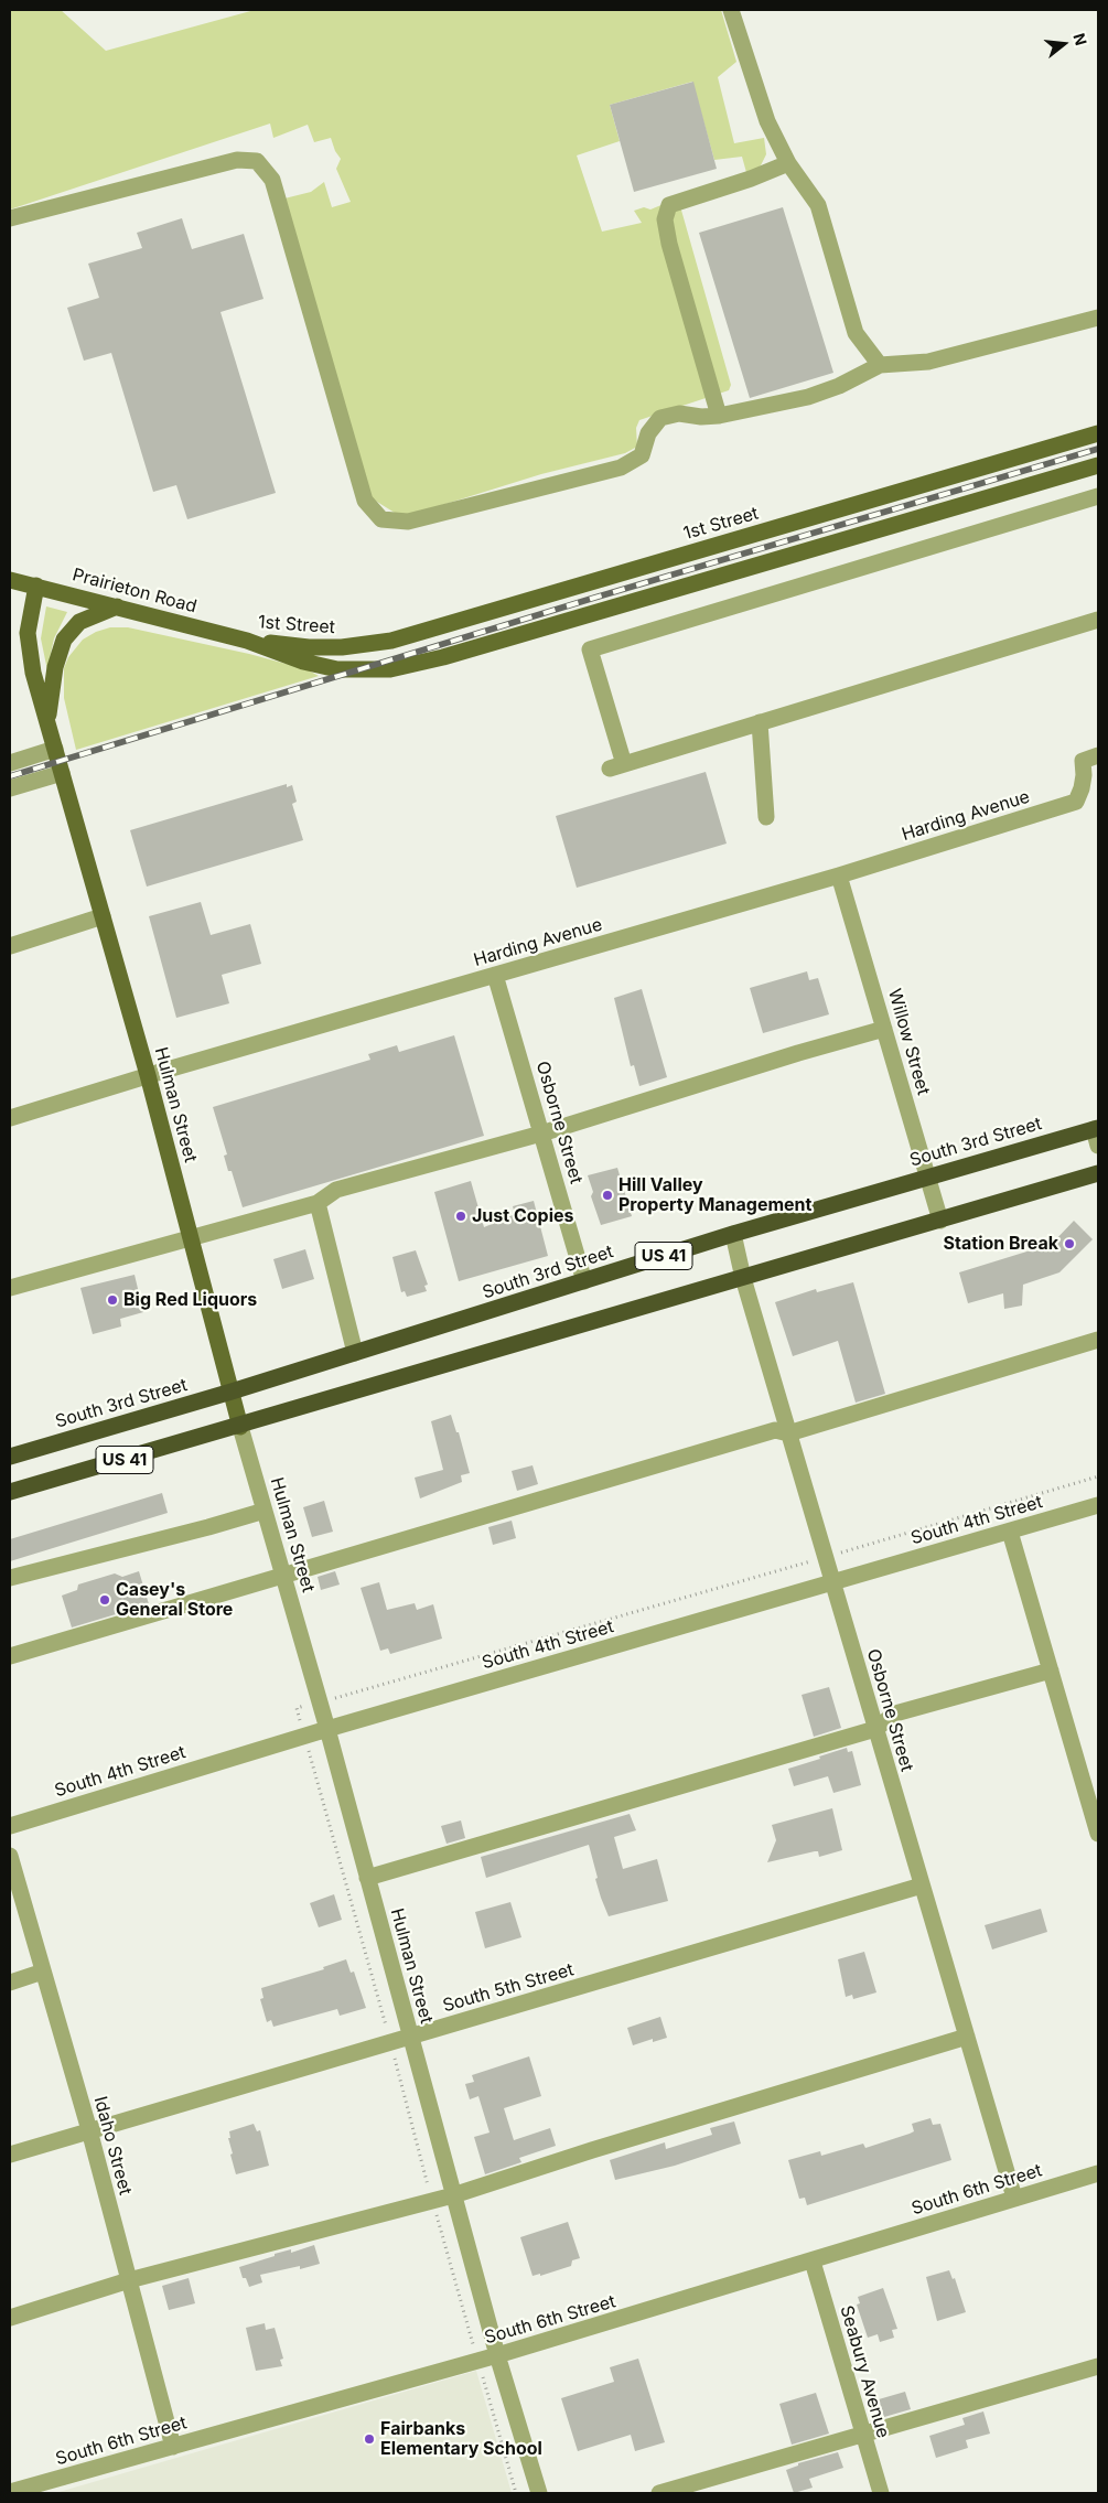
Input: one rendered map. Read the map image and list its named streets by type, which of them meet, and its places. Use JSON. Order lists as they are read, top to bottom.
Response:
{
  "streets": {
    "highway": ["South 3rd Street", "US 41"],
    "main road": ["1st Street", "Prairieton Road", "Hulman Street"],
    "street": [
      "Harding Avenue",
      "Willow Street",
      "Osborne Street",
      "South 4th Street",
      "South 5th Street",
      "Idaho Street",
      "South 6th Street",
      "Seabury Avenue"
    ]
  },
  "crossings": [
    ["1st Street", "Prairieton Road"],
    ["Prairieton Road", "Hulman Street"],
    ["Harding Avenue", "Willow Street"],
    ["Harding Avenue", "Hulman Street"],
    ["Harding Avenue", "Osborne Street"],
    ["Willow Street", "South 3rd Street"],
    ["Willow Street", "US 41"],
    ["Hulman Street", "South 3rd Street"],
    ["Hulman Street", "US 41"],
    ["Hulman Street", "South 4th Street"],
    ["Hulman Street", "South 5th Street"],
    ["Hulman Street", "South 6th Street"],
    ["Osborne Street", "South 3rd Street"],
    ["Osborne Street", "US 41"],
    ["Osborne Street", "South 4th Street"],
    ["Osborne Street", "South 5th Street"],
    ["Osborne Street", "South 6th Street"],
    ["South 5th Street", "Idaho Street"],
    ["Idaho Street", "South 6th Street"],
    ["South 6th Street", "Seabury Avenue"]
  ],
  "places": [
    "Hill Valley Property Management",
    "Just Copies",
    "Station Break",
    "Big Red Liquors",
    "Casey's General Store",
    "Fairbanks Elementary School"
  ],
  "north": "right"
}
